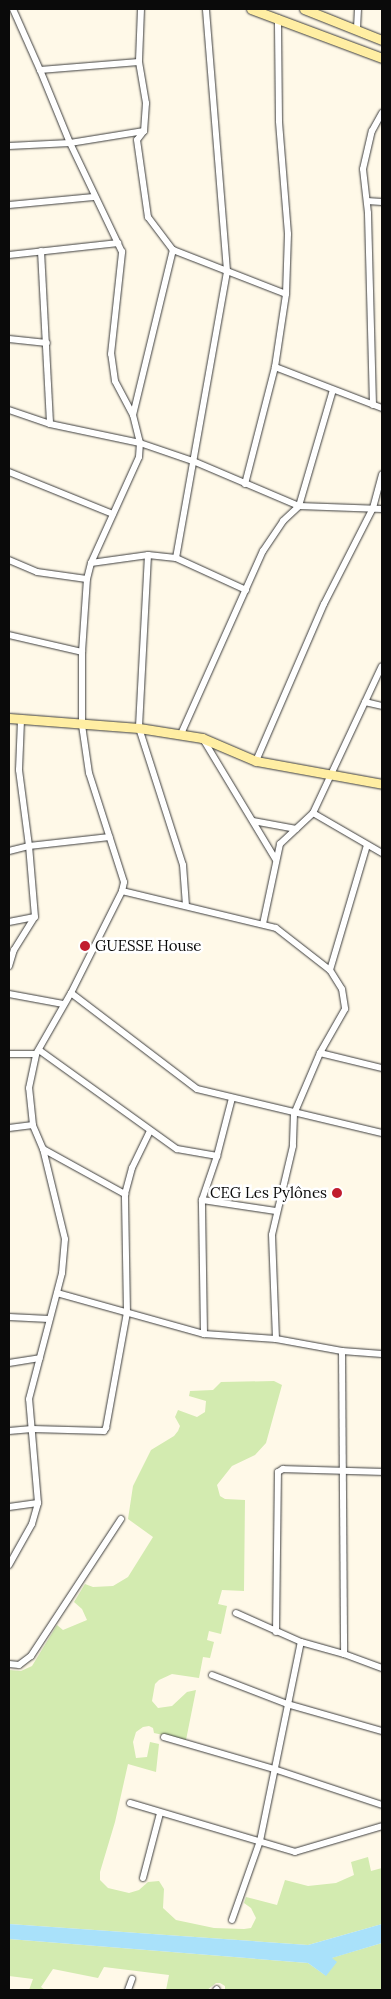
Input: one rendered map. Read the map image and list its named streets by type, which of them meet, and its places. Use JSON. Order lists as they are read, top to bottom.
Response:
{
  "places": ["GUESSE House", "CEG Les Pylônes"]
}
